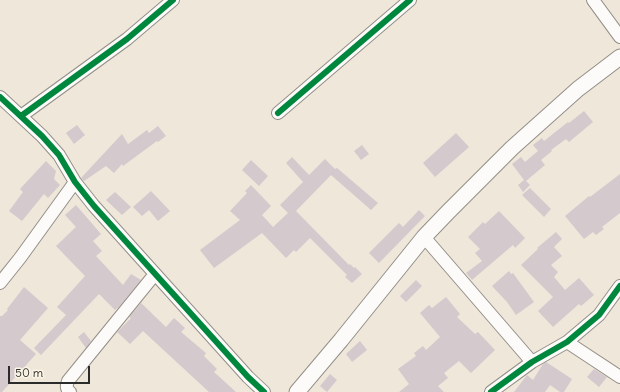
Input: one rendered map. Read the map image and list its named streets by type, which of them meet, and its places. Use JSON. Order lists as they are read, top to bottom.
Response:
{
  "scale_bar": "50 m"
}
